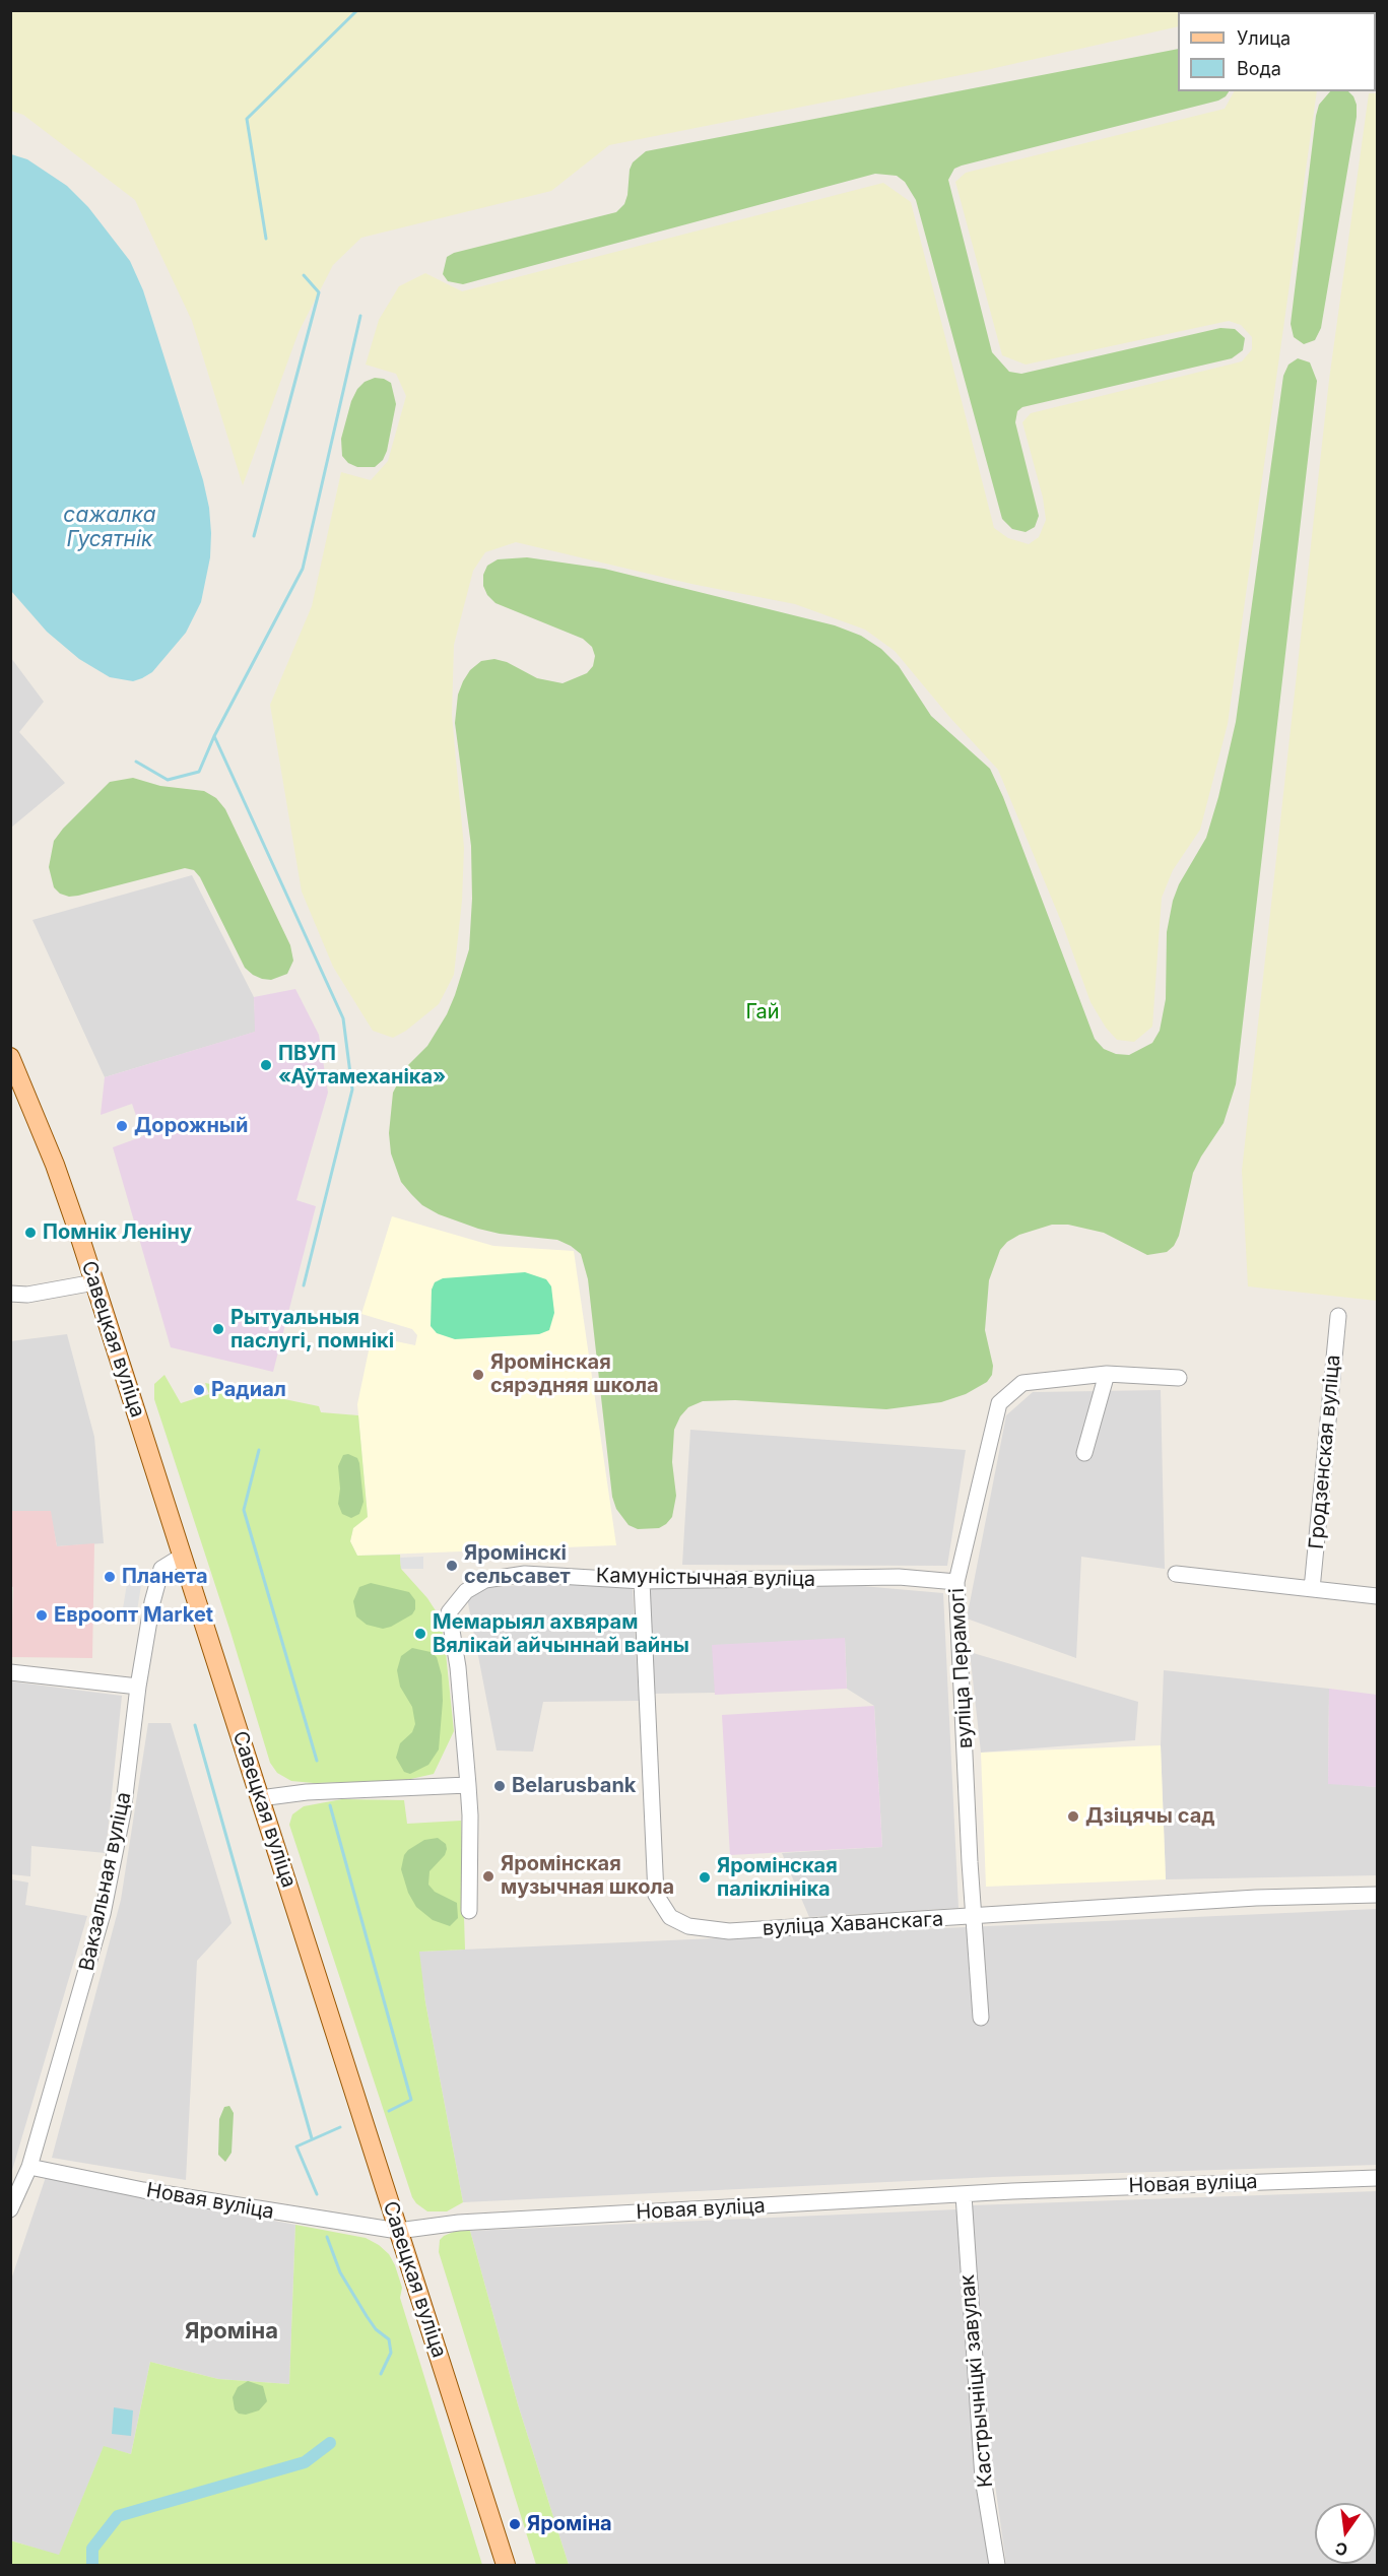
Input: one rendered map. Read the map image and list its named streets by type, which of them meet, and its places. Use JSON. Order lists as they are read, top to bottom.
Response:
{
  "streets": {
    "main road": ["Савецкая вуліца"],
    "street": [
      "Гродзенская вуліца",
      "Камуністычная вуліца",
      "вуліца Перамогі",
      "Вакзальная вуліца",
      "вуліца Хаванскага",
      "Новая вуліца",
      "Кастрычніцкі завулак"
    ]
  },
  "crossings": [
    ["Савецкая вуліца", "Вакзальная вуліца"],
    ["Савецкая вуліца", "Новая вуліца"],
    ["Камуністычная вуліца", "вуліца Перамогі"],
    ["Камуністычная вуліца", "вуліца Хаванскага"],
    ["вуліца Перамогі", "вуліца Хаванскага"],
    ["Вакзальная вуліца", "Новая вуліца"],
    ["Новая вуліца", "Кастрычніцкі завулак"]
  ],
  "districts": ["Яроміна"],
  "water": ["сажалка Гусятнік"],
  "parks": ["Гай"],
  "places": [
    "ПВУП «Аўтамеханіка»",
    "Дорожный",
    "Помнік Леніну",
    "Рытуальныя паслугі, помнікі",
    "Яромінская сярэдняя школа",
    "Радиал",
    "Яромінскі сельсавет",
    "Планета",
    "Евроопт Market",
    "Мемарыял ахвярам Вялікай айчыннай вайны",
    "Belarusbank",
    "Дзіцячы сад",
    "Яромінская музычная школа",
    "Яромінская паліклініка",
    "Яроміна"
  ],
  "legend": ["Улица", "Вода"],
  "north": "bottom"
}
